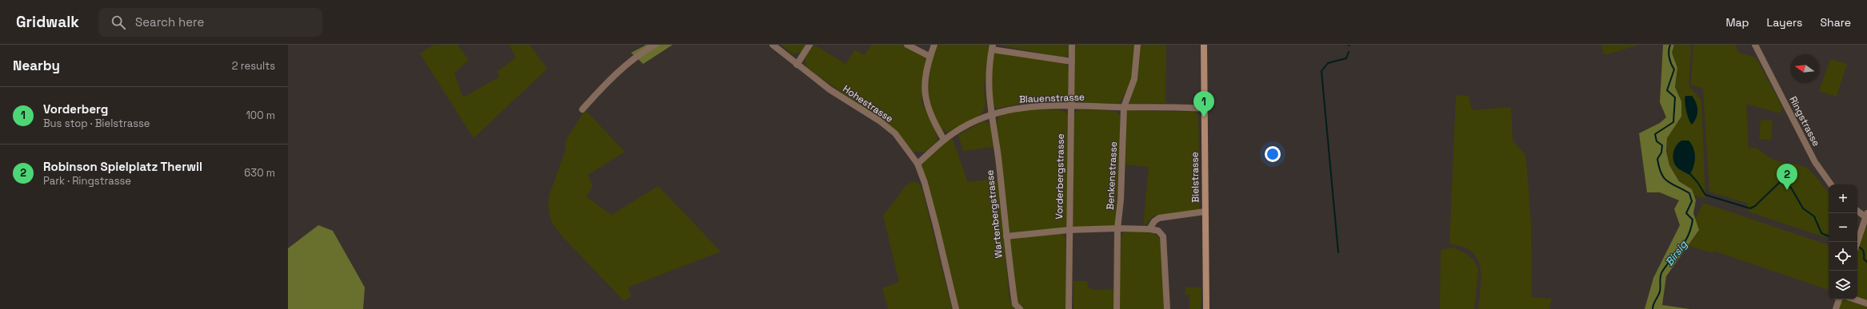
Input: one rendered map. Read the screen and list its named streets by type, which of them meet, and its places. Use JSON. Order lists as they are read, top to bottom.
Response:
{
  "streets": {
    "main road": ["Bielstrasse"],
    "street": [
      "Blauenstrasse",
      "Hohestrasse",
      "Ringstrasse",
      "Benkenstrasse",
      "Vorderbergstrasse",
      "Wartenbergstrasse"
    ]
  },
  "crossings": [
    ["Blauenstrasse", "Hohestrasse"],
    ["Blauenstrasse", "Benkenstrasse"],
    ["Blauenstrasse", "Vorderbergstrasse"],
    ["Blauenstrasse", "Bielstrasse"],
    ["Blauenstrasse", "Wartenbergstrasse"]
  ],
  "water": ["Birsig"],
  "north": "left",
  "page": {
    "header": "Gridwalk",
    "search": "Search here",
    "nav": ["Map", "Layers", "Share"],
    "heading": ["Nearby", "2 results"],
    "list": [
      {
        "mark": "1",
        "name": "Vorderberg",
        "note": "Bus stop · Bielstrasse",
        "value": "100 m"
      },
      {
        "mark": "2",
        "name": "Robinson Spielplatz Therwil",
        "note": "Park · Ringstrasse",
        "value": "630 m"
      }
    ],
    "pins": ["1", "2"],
    "map_buttons": ["+", "−"]
  }
}
